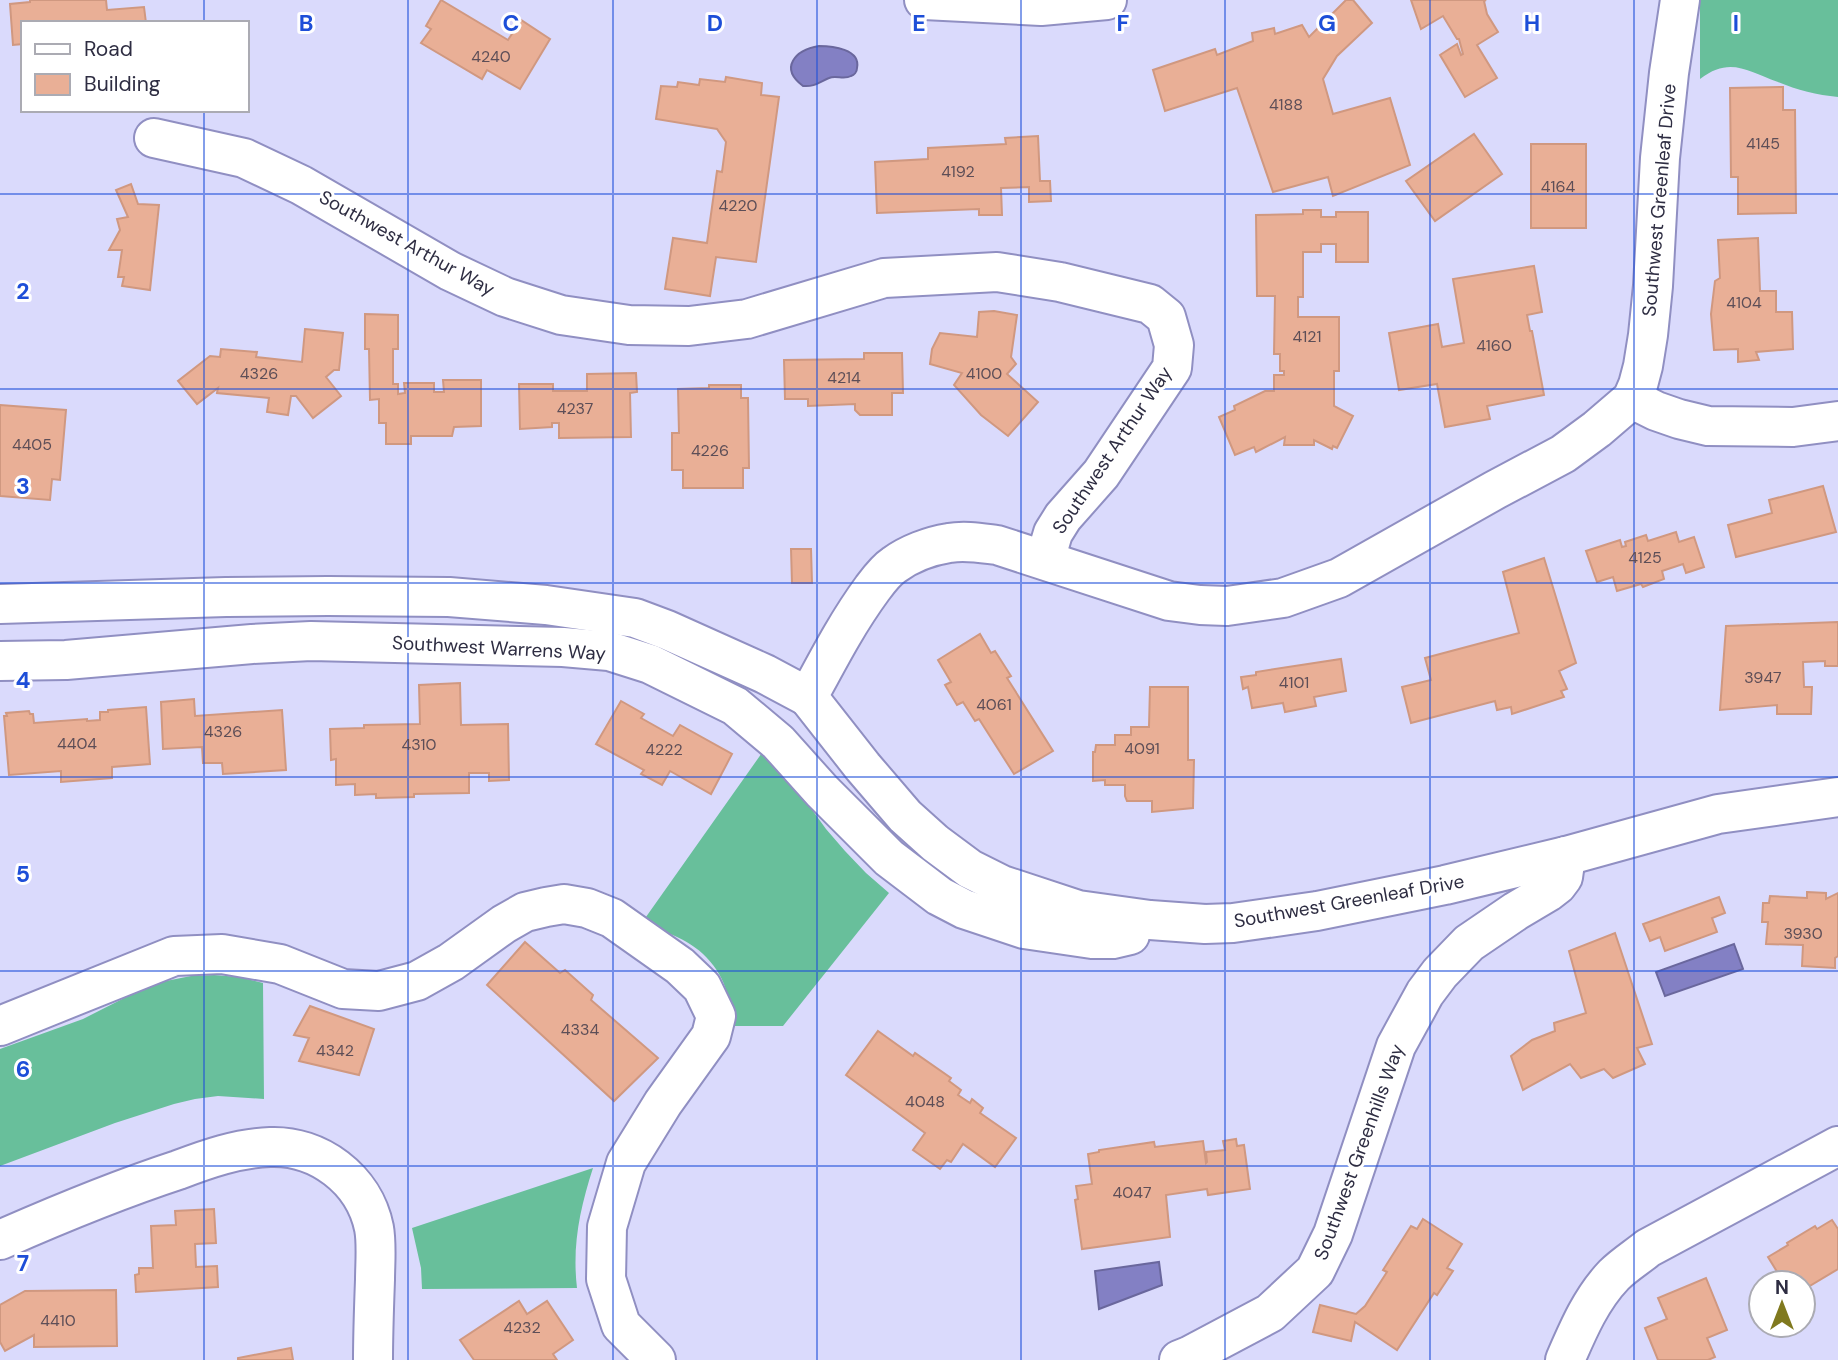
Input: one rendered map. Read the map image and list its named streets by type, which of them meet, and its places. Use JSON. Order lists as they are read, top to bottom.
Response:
{
  "streets": {
    "street": [
      "Southwest Greenleaf Drive",
      "Southwest Arthur Way",
      "Southwest Warrens Way",
      "Southwest Greenhills Way"
    ]
  },
  "crossings": [
    ["Southwest Greenleaf Drive", "Southwest Warrens Way"],
    ["Southwest Greenleaf Drive", "Southwest Greenhills Way"]
  ],
  "house_numbers": [
    "4240",
    "4188",
    "4145",
    "4192",
    "4164",
    "4220",
    "4104",
    "4121",
    "4160",
    "4326",
    "4100",
    "4214",
    "4237",
    "4405",
    "4226",
    "4125",
    "3947",
    "4101",
    "4061",
    "4326",
    "4404",
    "4310",
    "4091",
    "4222",
    "3930",
    "4334",
    "4342",
    "4048",
    "4047",
    "4410",
    "4232"
  ],
  "legend": ["Road", "Building"],
  "north": "top",
  "grid": {
    "columns": [
      "B",
      "C",
      "D",
      "E",
      "F",
      "G",
      "H",
      "I"
    ],
    "rows": [
      "2",
      "3",
      "4",
      "5",
      "6",
      "7"
    ]
  }
}
